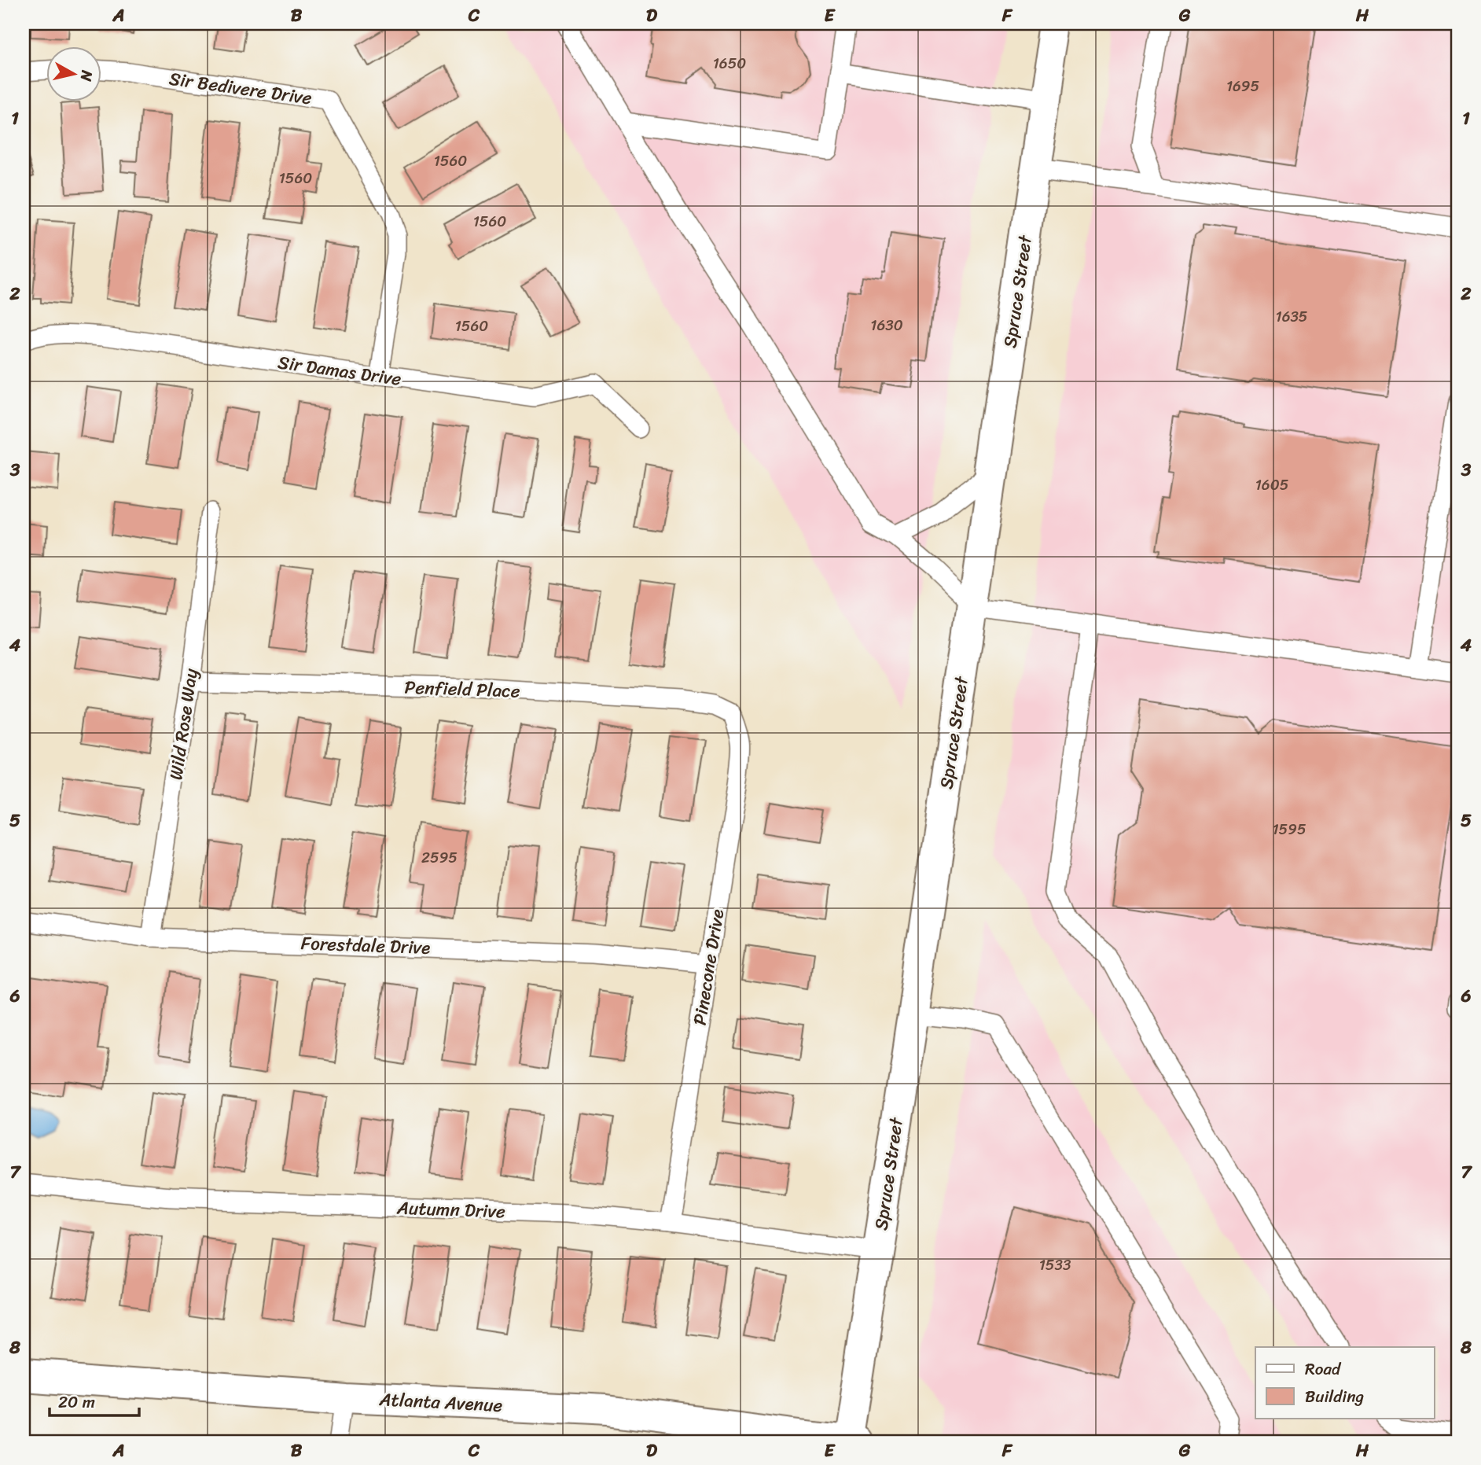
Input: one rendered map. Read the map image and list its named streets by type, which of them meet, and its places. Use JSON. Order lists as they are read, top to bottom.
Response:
{
  "streets": {
    "main road": ["Spruce Street", "Atlanta Avenue"],
    "lane": [
      "Sir Bedivere Drive",
      "Sir Damas Drive",
      "Penfield Place",
      "Wild Rose Way",
      "Forestdale Drive",
      "Pinecone Drive",
      "Autumn Drive"
    ]
  },
  "crossings": [
    ["Sir Bedivere Drive", "Sir Damas Drive"],
    ["Spruce Street", "Autumn Drive"],
    ["Spruce Street", "Atlanta Avenue"],
    ["Penfield Place", "Wild Rose Way"],
    ["Penfield Place", "Pinecone Drive"],
    ["Wild Rose Way", "Forestdale Drive"],
    ["Forestdale Drive", "Pinecone Drive"],
    ["Pinecone Drive", "Autumn Drive"]
  ],
  "house_numbers": [
    "1650",
    "1695",
    "1560",
    "1560",
    "1560",
    "1635",
    "1630",
    "1560",
    "1605",
    "1595",
    "2595",
    "1533"
  ],
  "legend": ["Road", "Building"],
  "scale_bar": "20 m",
  "north": "right",
  "grid": {
    "columns": [
      "A",
      "B",
      "C",
      "D",
      "E",
      "F",
      "G",
      "H"
    ],
    "rows": [
      "1",
      "2",
      "3",
      "4",
      "5",
      "6",
      "7",
      "8"
    ]
  }
}
